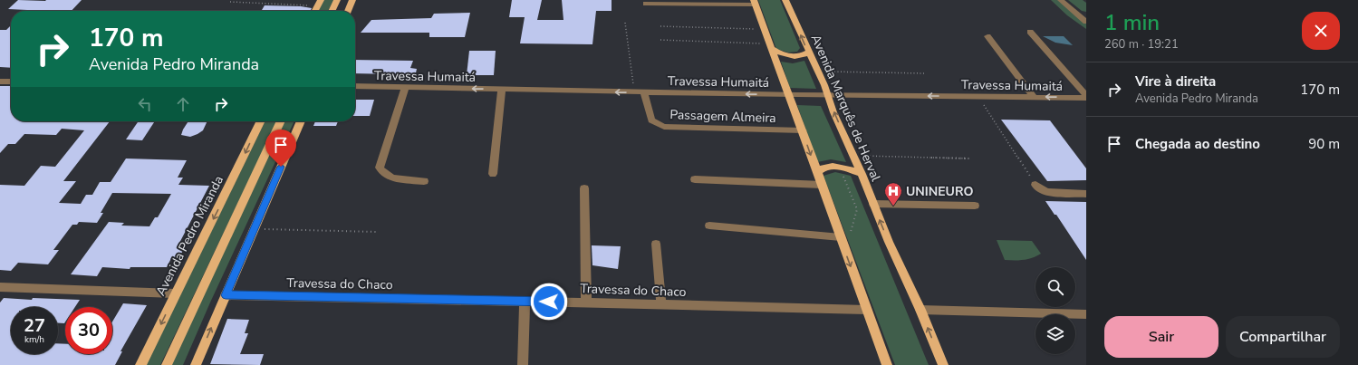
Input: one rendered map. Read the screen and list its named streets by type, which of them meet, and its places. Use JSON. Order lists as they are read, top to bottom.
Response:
{
  "streets": {
    "main road": ["Avenida Marquês de Herval", "Avenida Pedro Miranda"],
    "street": ["Travessa Humaitá", "Passagem Almeira", "Travessa do Chaco"]
  },
  "crossings": [
    ["Travessa Humaitá", "Avenida Marquês de Herval"],
    ["Travessa Humaitá", "Passagem Almeira"]
  ],
  "one_way": ["Travessa Humaitá"],
  "places": {
    "hospital": ["UNINEURO"]
  },
  "page": {
    "heading": ["1 min", "260 m · 19:21"],
    "turn": ["170 m", "Avenida Pedro Miranda"],
    "list": [
      {
        "name": "Vire à direita",
        "note": "Avenida Pedro Miranda",
        "value": "170 m"
      },
      {
        "name": "Chegada ao destino",
        "value": "90 m"
      }
    ],
    "speed": "27 km/h",
    "limit": "30",
    "buttons": ["Sair", "Compartilhar"]
  }
}
